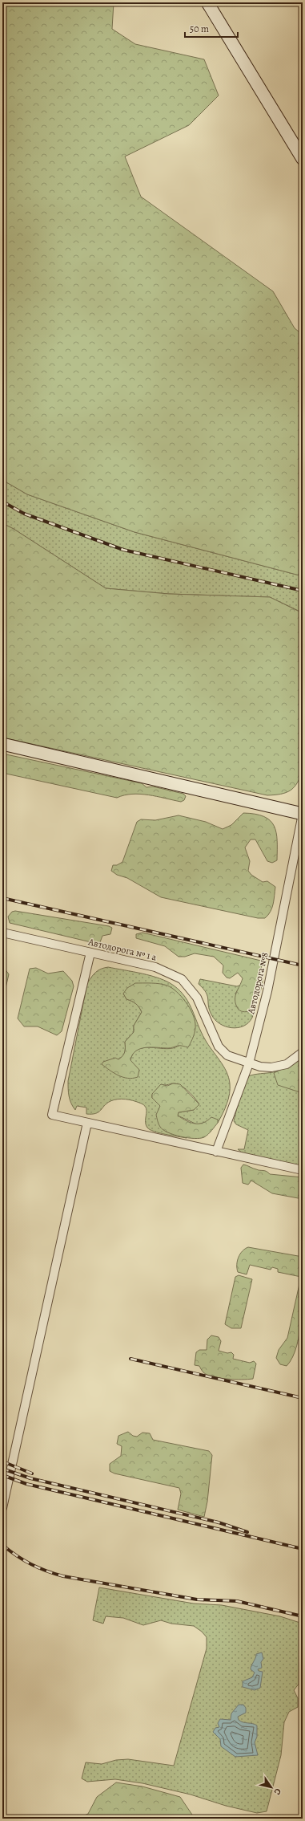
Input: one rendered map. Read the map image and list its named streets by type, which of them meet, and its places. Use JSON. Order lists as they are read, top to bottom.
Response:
{
  "streets": {
    "street": ["Автодорога № 1 а", "Автодорога №8"]
  },
  "crossings": [
    ["Автодорога № 1 а", "Автодорога №8"]
  ],
  "scale_bar": "50 m",
  "north": "bottom right"
}
